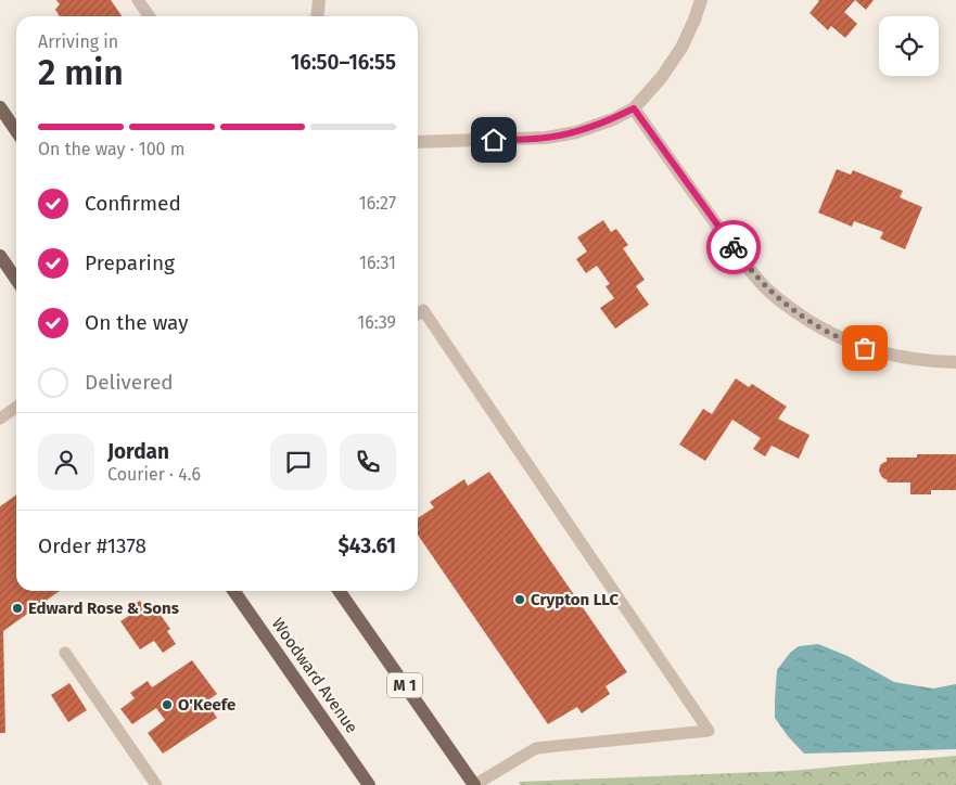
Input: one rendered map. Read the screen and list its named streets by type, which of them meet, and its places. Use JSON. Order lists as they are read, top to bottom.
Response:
{
  "streets": {
    "main road": ["Woodward Avenue", "M 1"]
  },
  "places": ["Crypton LLC", "Edward Rose & Sons", "O'Keefe"],
  "page": {
    "heading": ["2 min", "Arriving in", "16:50–16:55"],
    "panel": [
      "Jordan",
      "Courier · 4.6",
      "Order #1378",
      "$43.61"
    ],
    "bar": "On the way · 100 m",
    "list": [
      ["Confirmed", "16:27"],
      ["Preparing", "16:31"],
      ["On the way", "16:39"],
      "Delivered"
    ]
  }
}
